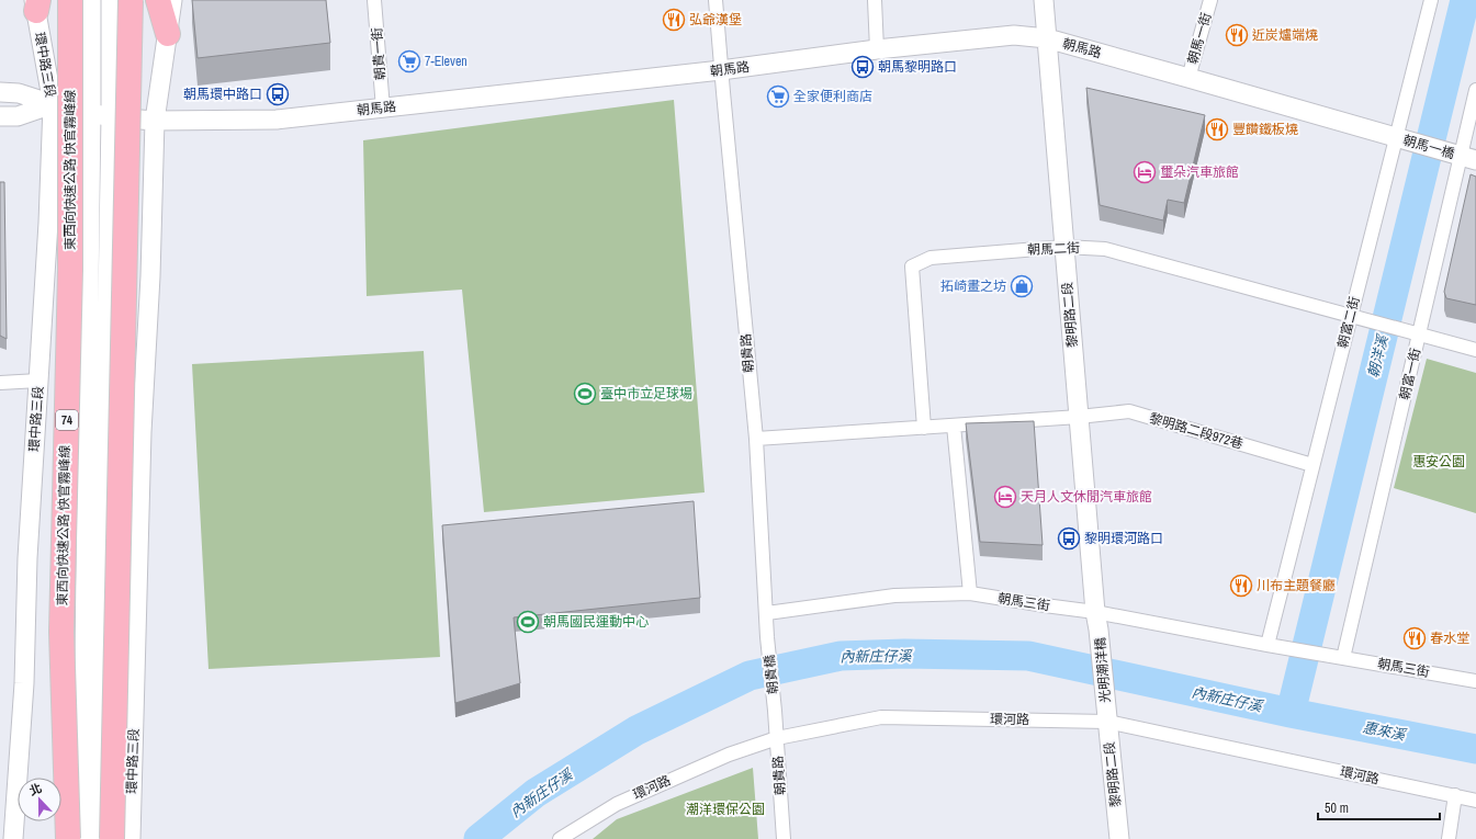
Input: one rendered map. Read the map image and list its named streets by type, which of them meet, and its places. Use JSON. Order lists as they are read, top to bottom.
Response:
{
  "streets": {
    "highway": ["東西向快速公路 快官霧峰線", "74"],
    "street": [
      "朝馬一街",
      "朝馬路",
      "朝貴一街",
      "環中路三段",
      "朝馬一橋",
      "朝馬二街",
      "黎明路二段",
      "朝富二街",
      "朝貴路",
      "朝富一街",
      "黎明路二段972巷",
      "朝馬三街",
      "光明潮洋橋",
      "朝貴橋",
      "環河路"
    ]
  },
  "crossings": [
    ["朝馬一街", "朝馬路"],
    ["朝馬路", "朝貴一街"],
    ["朝馬路", "環中路三段"],
    ["朝馬路", "朝馬一橋"],
    ["朝馬路", "黎明路二段"],
    ["朝馬路", "朝富二街"],
    ["朝馬路", "朝貴路"],
    ["朝馬一橋", "朝富二街"],
    ["朝馬一橋", "朝富一街"],
    ["朝馬二街", "黎明路二段"],
    ["朝馬二街", "朝富二街"],
    ["朝馬二街", "朝富一街"],
    ["黎明路二段", "黎明路二段972巷"],
    ["黎明路二段", "朝馬三街"],
    ["黎明路二段", "光明潮洋橋"],
    ["黎明路二段", "環河路"],
    ["朝富二街", "黎明路二段972巷"],
    ["朝富二街", "朝馬三街"],
    ["朝貴路", "朝馬三街"],
    ["朝貴路", "朝貴橋"],
    ["朝貴路", "環河路"],
    ["朝富一街", "朝馬三街"],
    ["朝馬三街", "光明潮洋橋"],
    ["光明潮洋橋", "環河路"]
  ],
  "water": ["朝洋溪", "內新庄仔溪", "惠來溪"],
  "parks": ["惠安公園", "潮洋環保公園"],
  "places": {
    "restaurant": [
      "弘爺漢堡",
      "近炭爐端燒",
      "豐饡鐵板燒",
      "川布主題餐廳",
      "春水堂"
    ],
    "supermarket": ["7-Eleven", "全家便利商店"],
    "bus stop": ["朝馬黎明路口", "朝馬環中路口", "黎明環河路口"],
    "hotel": ["璽朵汽車旅館", "天月人文休閒汽車旅館"],
    "shop": ["拓崎畫之坊"],
    "sports": ["臺中市立足球場", "朝馬國民運動中心"]
  },
  "scale_bar": "50 m",
  "north": "top"
}
